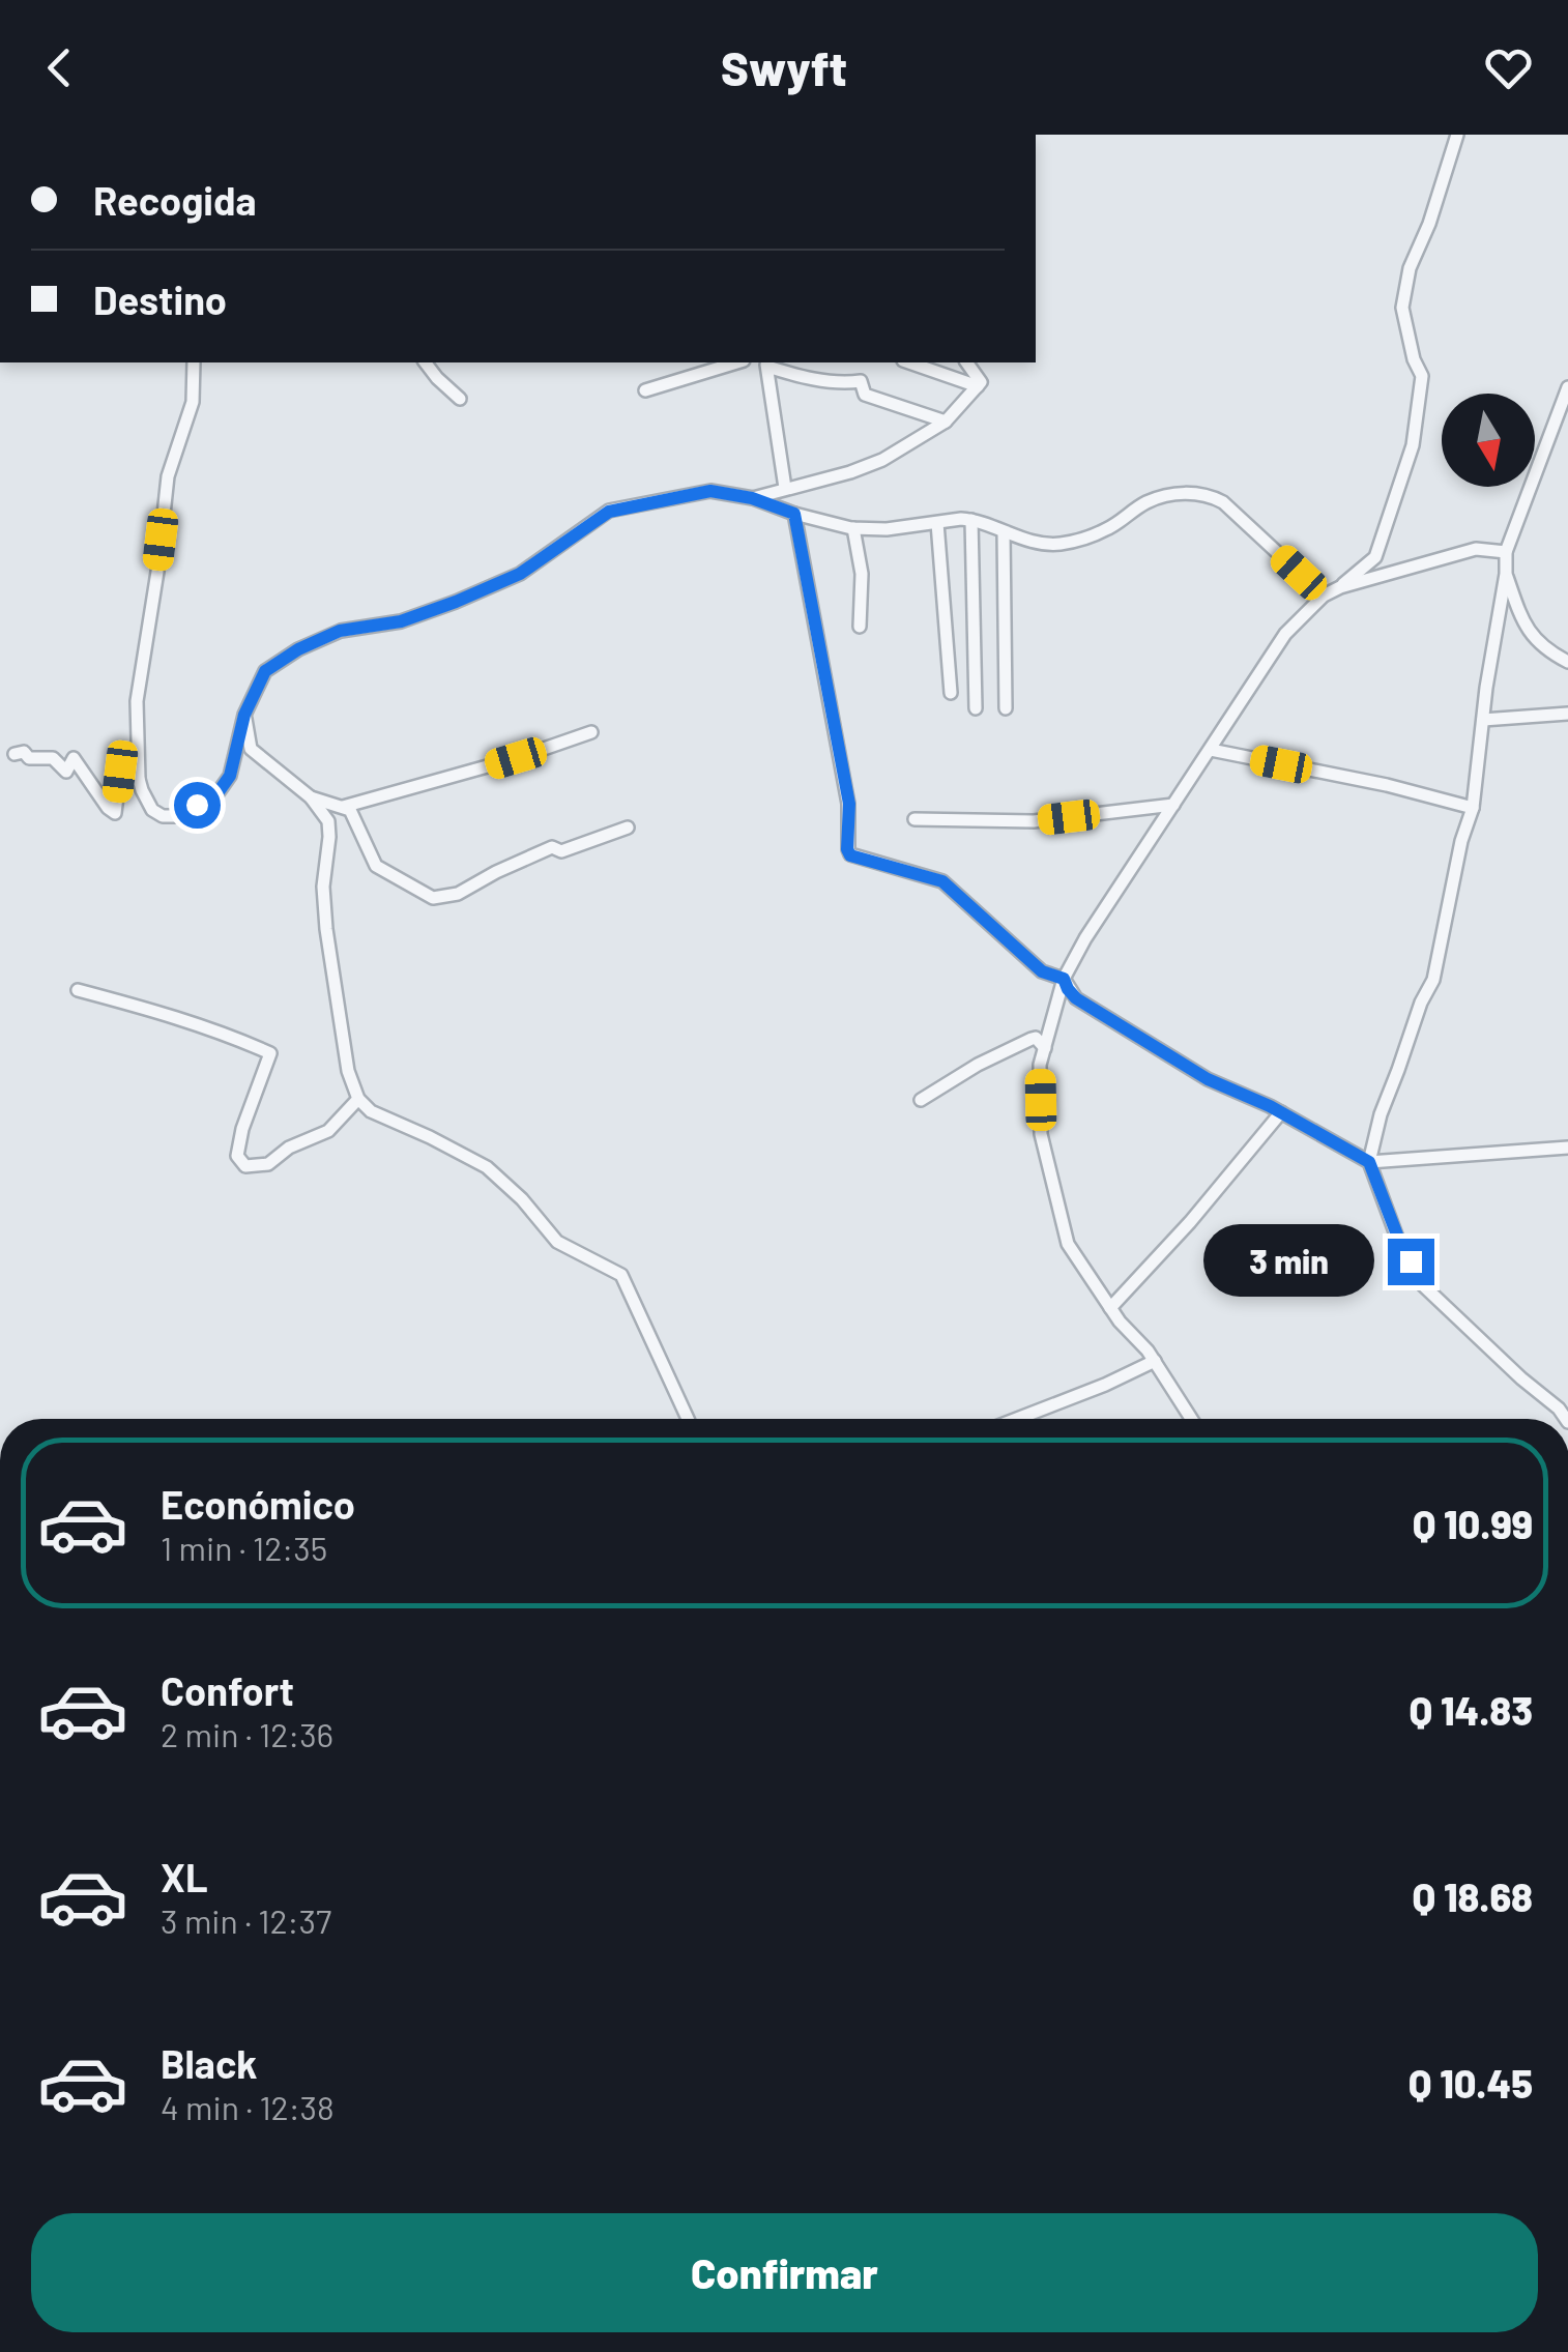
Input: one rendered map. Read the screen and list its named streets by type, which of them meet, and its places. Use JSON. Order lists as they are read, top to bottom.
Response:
{
  "north": "bottom",
  "page": {
    "header": "Swyft",
    "banner": ["Recogida", "Destino"],
    "bubble": "3 min",
    "list": [
      {
        "name": "Económico",
        "note": "1 min · 12:35",
        "value": "Q 10.99"
      },
      {
        "name": "Confort",
        "note": "2 min · 12:36",
        "value": "Q 14.83"
      },
      {
        "name": "XL",
        "note": "3 min · 12:37",
        "value": "Q 18.68"
      },
      {
        "name": "Black",
        "note": "4 min · 12:38",
        "value": "Q 10.45"
      }
    ],
    "buttons": "Confirmar"
  }
}
